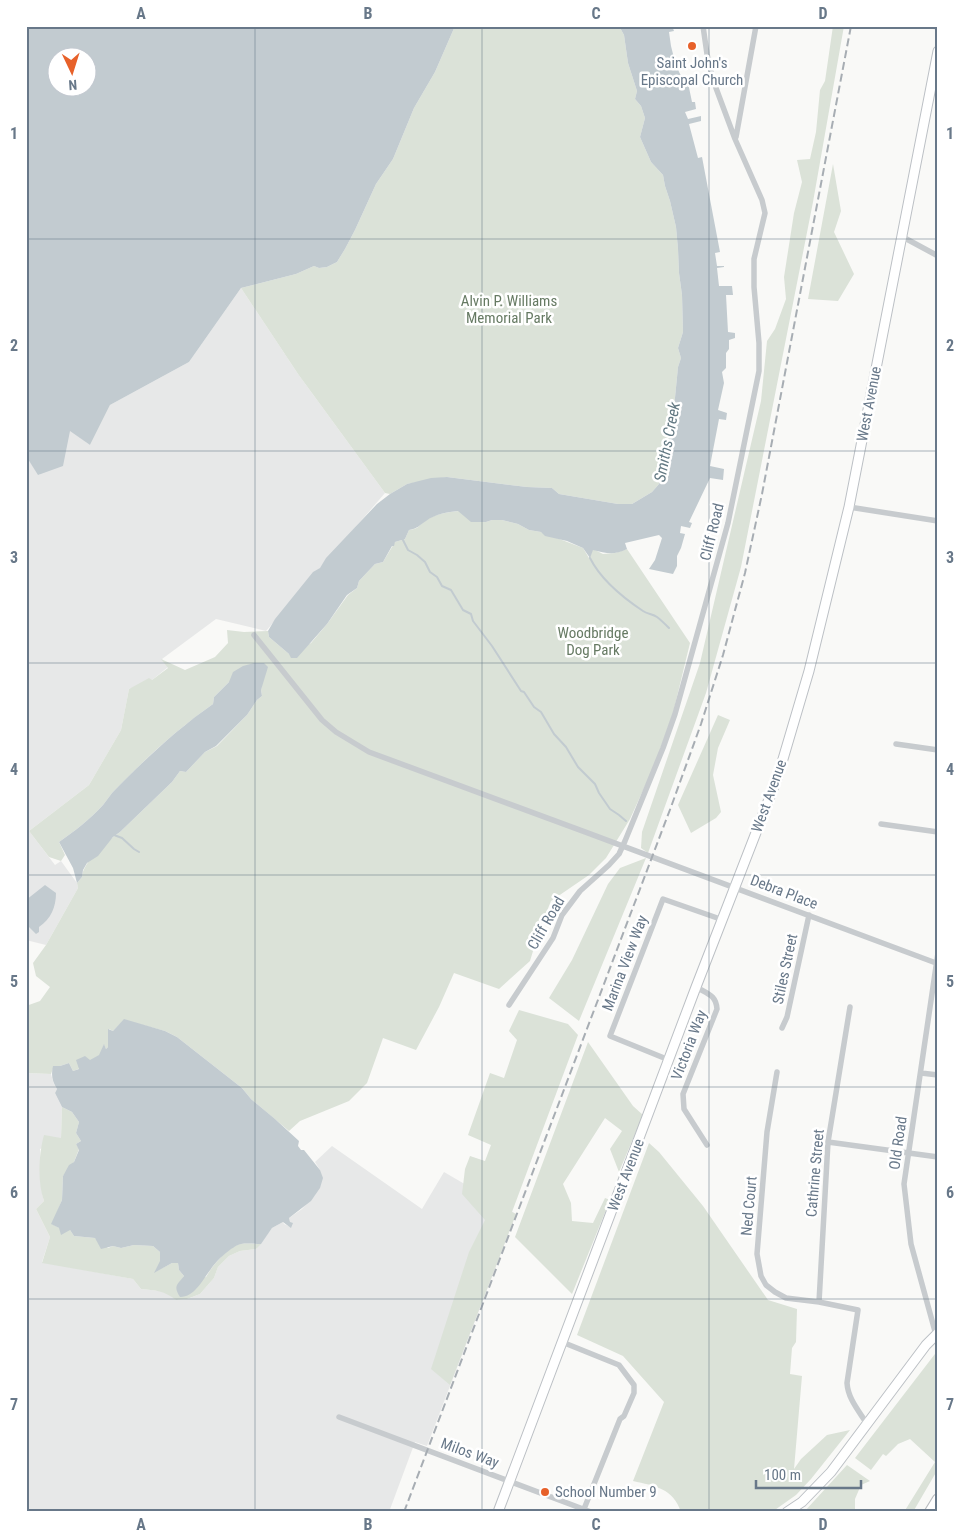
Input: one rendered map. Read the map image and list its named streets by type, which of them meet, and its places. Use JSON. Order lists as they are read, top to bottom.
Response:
{
  "streets": {
    "street": [
      "West Avenue",
      "Cliff Road",
      "Debra Place",
      "Marina View Way",
      "Stiles Street",
      "Victoria Way",
      "Old Road",
      "Cathrine Street",
      "Ned Court",
      "Milos Way"
    ]
  },
  "crossings": [
    ["West Avenue", "Debra Place"],
    ["West Avenue", "Marina View Way"],
    ["West Avenue", "Victoria Way"],
    ["West Avenue", "Milos Way"],
    ["Cliff Road", "Debra Place"],
    ["Debra Place", "Stiles Street"],
    ["Debra Place", "Old Road"],
    ["Cathrine Street", "Ned Court"]
  ],
  "water": ["Smiths Creek"],
  "parks": ["Alvin P. Williams Memorial Park", "Woodbridge Dog Park"],
  "places": ["Saint John's Episcopal Church", "School Number 9"],
  "scale_bar": "100 m",
  "north": "bottom",
  "grid": {
    "columns": [
      "A",
      "B",
      "C",
      "D"
    ],
    "rows": [
      "1",
      "2",
      "3",
      "4",
      "5",
      "6",
      "7"
    ]
  }
}
